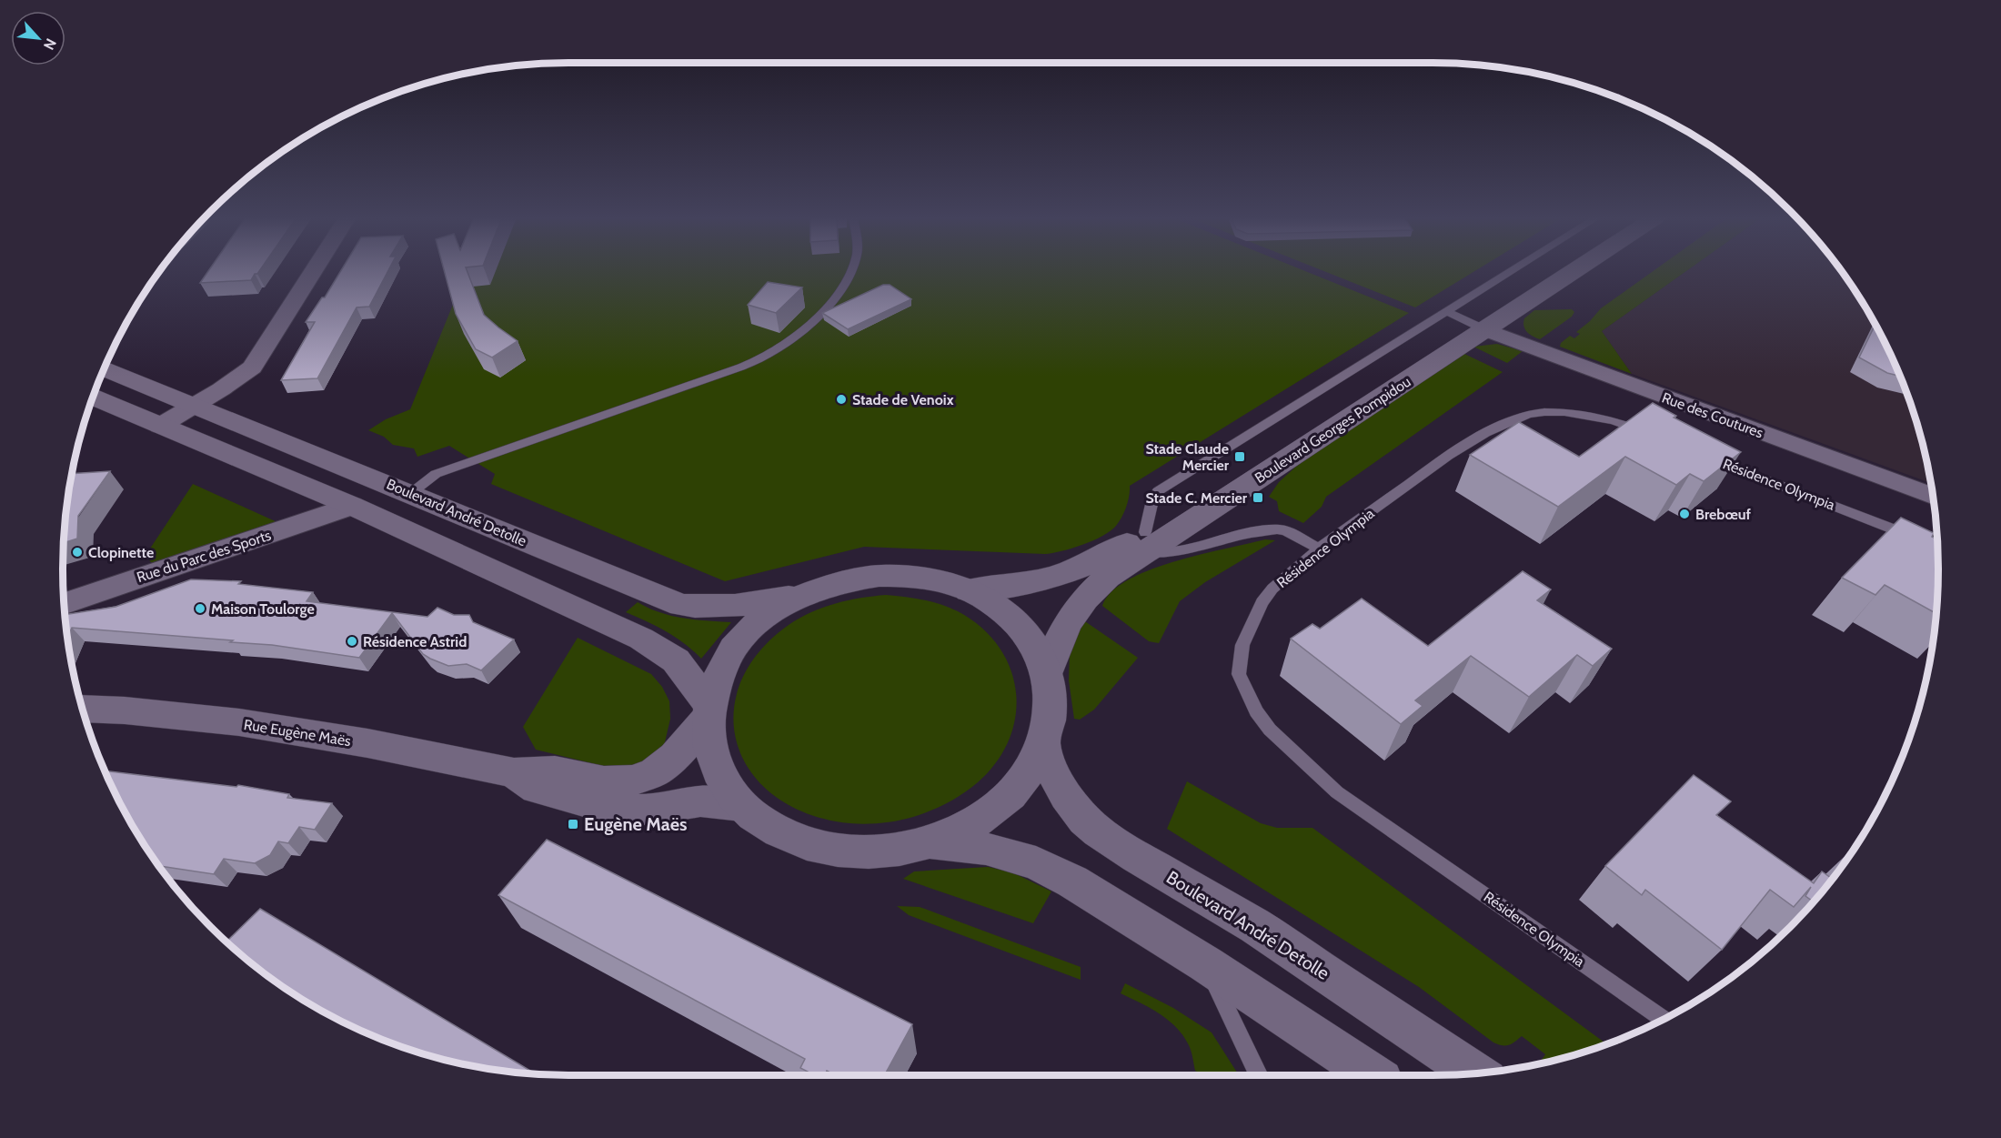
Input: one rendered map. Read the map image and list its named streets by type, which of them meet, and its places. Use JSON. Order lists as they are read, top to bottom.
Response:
{
  "streets": {
    "main road": ["Boulevard Georges Pompidou", "Boulevard André Detolle", "Rue Eugène Maës"],
    "street": ["Rue des Coutures", "Rue du Parc des Sports"],
    "lane": ["Résidence Olympia"]
  },
  "crossings": [
    ["Rue des Coutures", "Boulevard Georges Pompidou"]
  ],
  "places": {
    "other": [
      "Stade de Venoix",
      "Brebœuf",
      "Clopinette",
      "Maison Toulorge",
      "Résidence Astrid"
    ],
    "transit": ["Stade Claude Mercier", "Stade C. Mercier", "Eugène Maës"]
  },
  "north": "bottom right"
}
